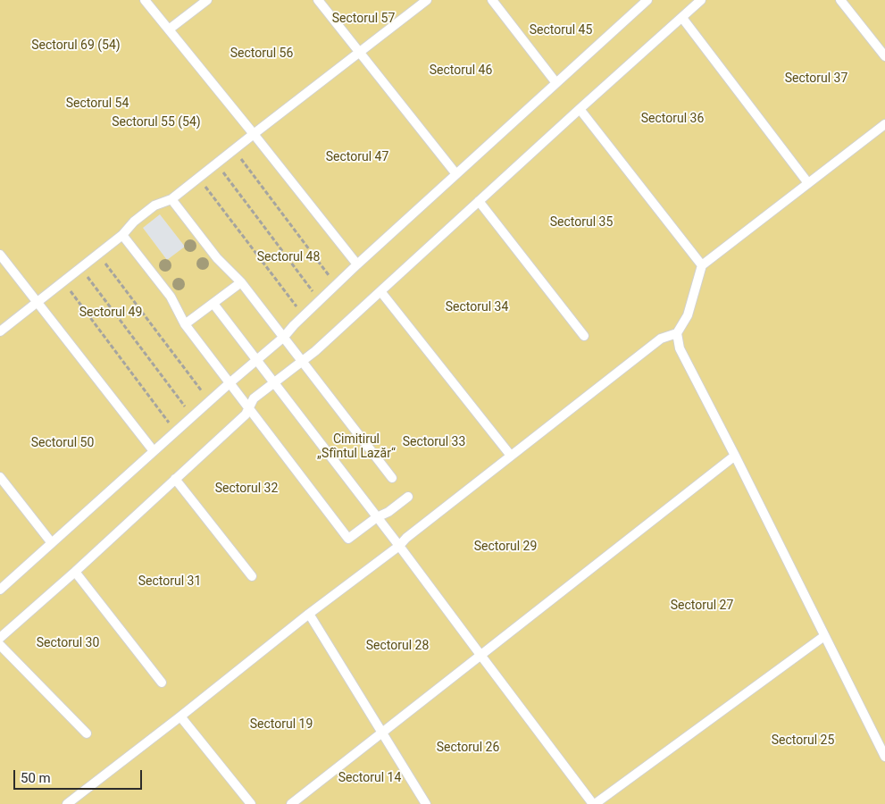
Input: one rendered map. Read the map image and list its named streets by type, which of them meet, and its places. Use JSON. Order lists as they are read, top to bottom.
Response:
{
  "parks": [
    "Sectorul 57",
    "Sectorul 45",
    "Sectorul 69 (54)",
    "Sectorul 56",
    "Sectorul 46",
    "Sectorul 37",
    "Sectorul 54",
    "Sectorul 36",
    "Sectorul 55 (54)",
    "Sectorul 47",
    "Sectorul 35",
    "Sectorul 48",
    "Sectorul 34",
    "Sectorul 49",
    "Cimitirul „Sfîntul Lazăr“",
    "Sectorul 33",
    "Sectorul 50",
    "Sectorul 32",
    "Sectorul 29",
    "Sectorul 31",
    "Sectorul 27",
    "Sectorul 30",
    "Sectorul 28",
    "Sectorul 19",
    "Sectorul 25",
    "Sectorul 26",
    "Sectorul 14"
  ],
  "scale_bar": "50 m"
}
